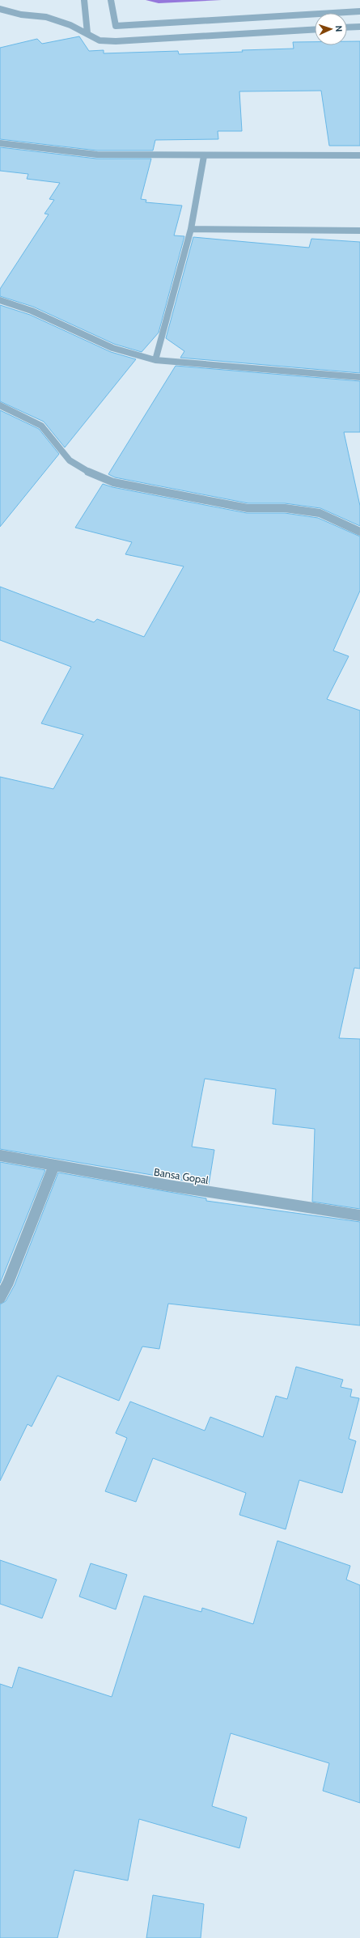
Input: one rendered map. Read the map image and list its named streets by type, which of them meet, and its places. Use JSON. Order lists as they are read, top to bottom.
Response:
{
  "streets": {
    "street": ["Bansa Gopal"]
  },
  "north": "right"
}
